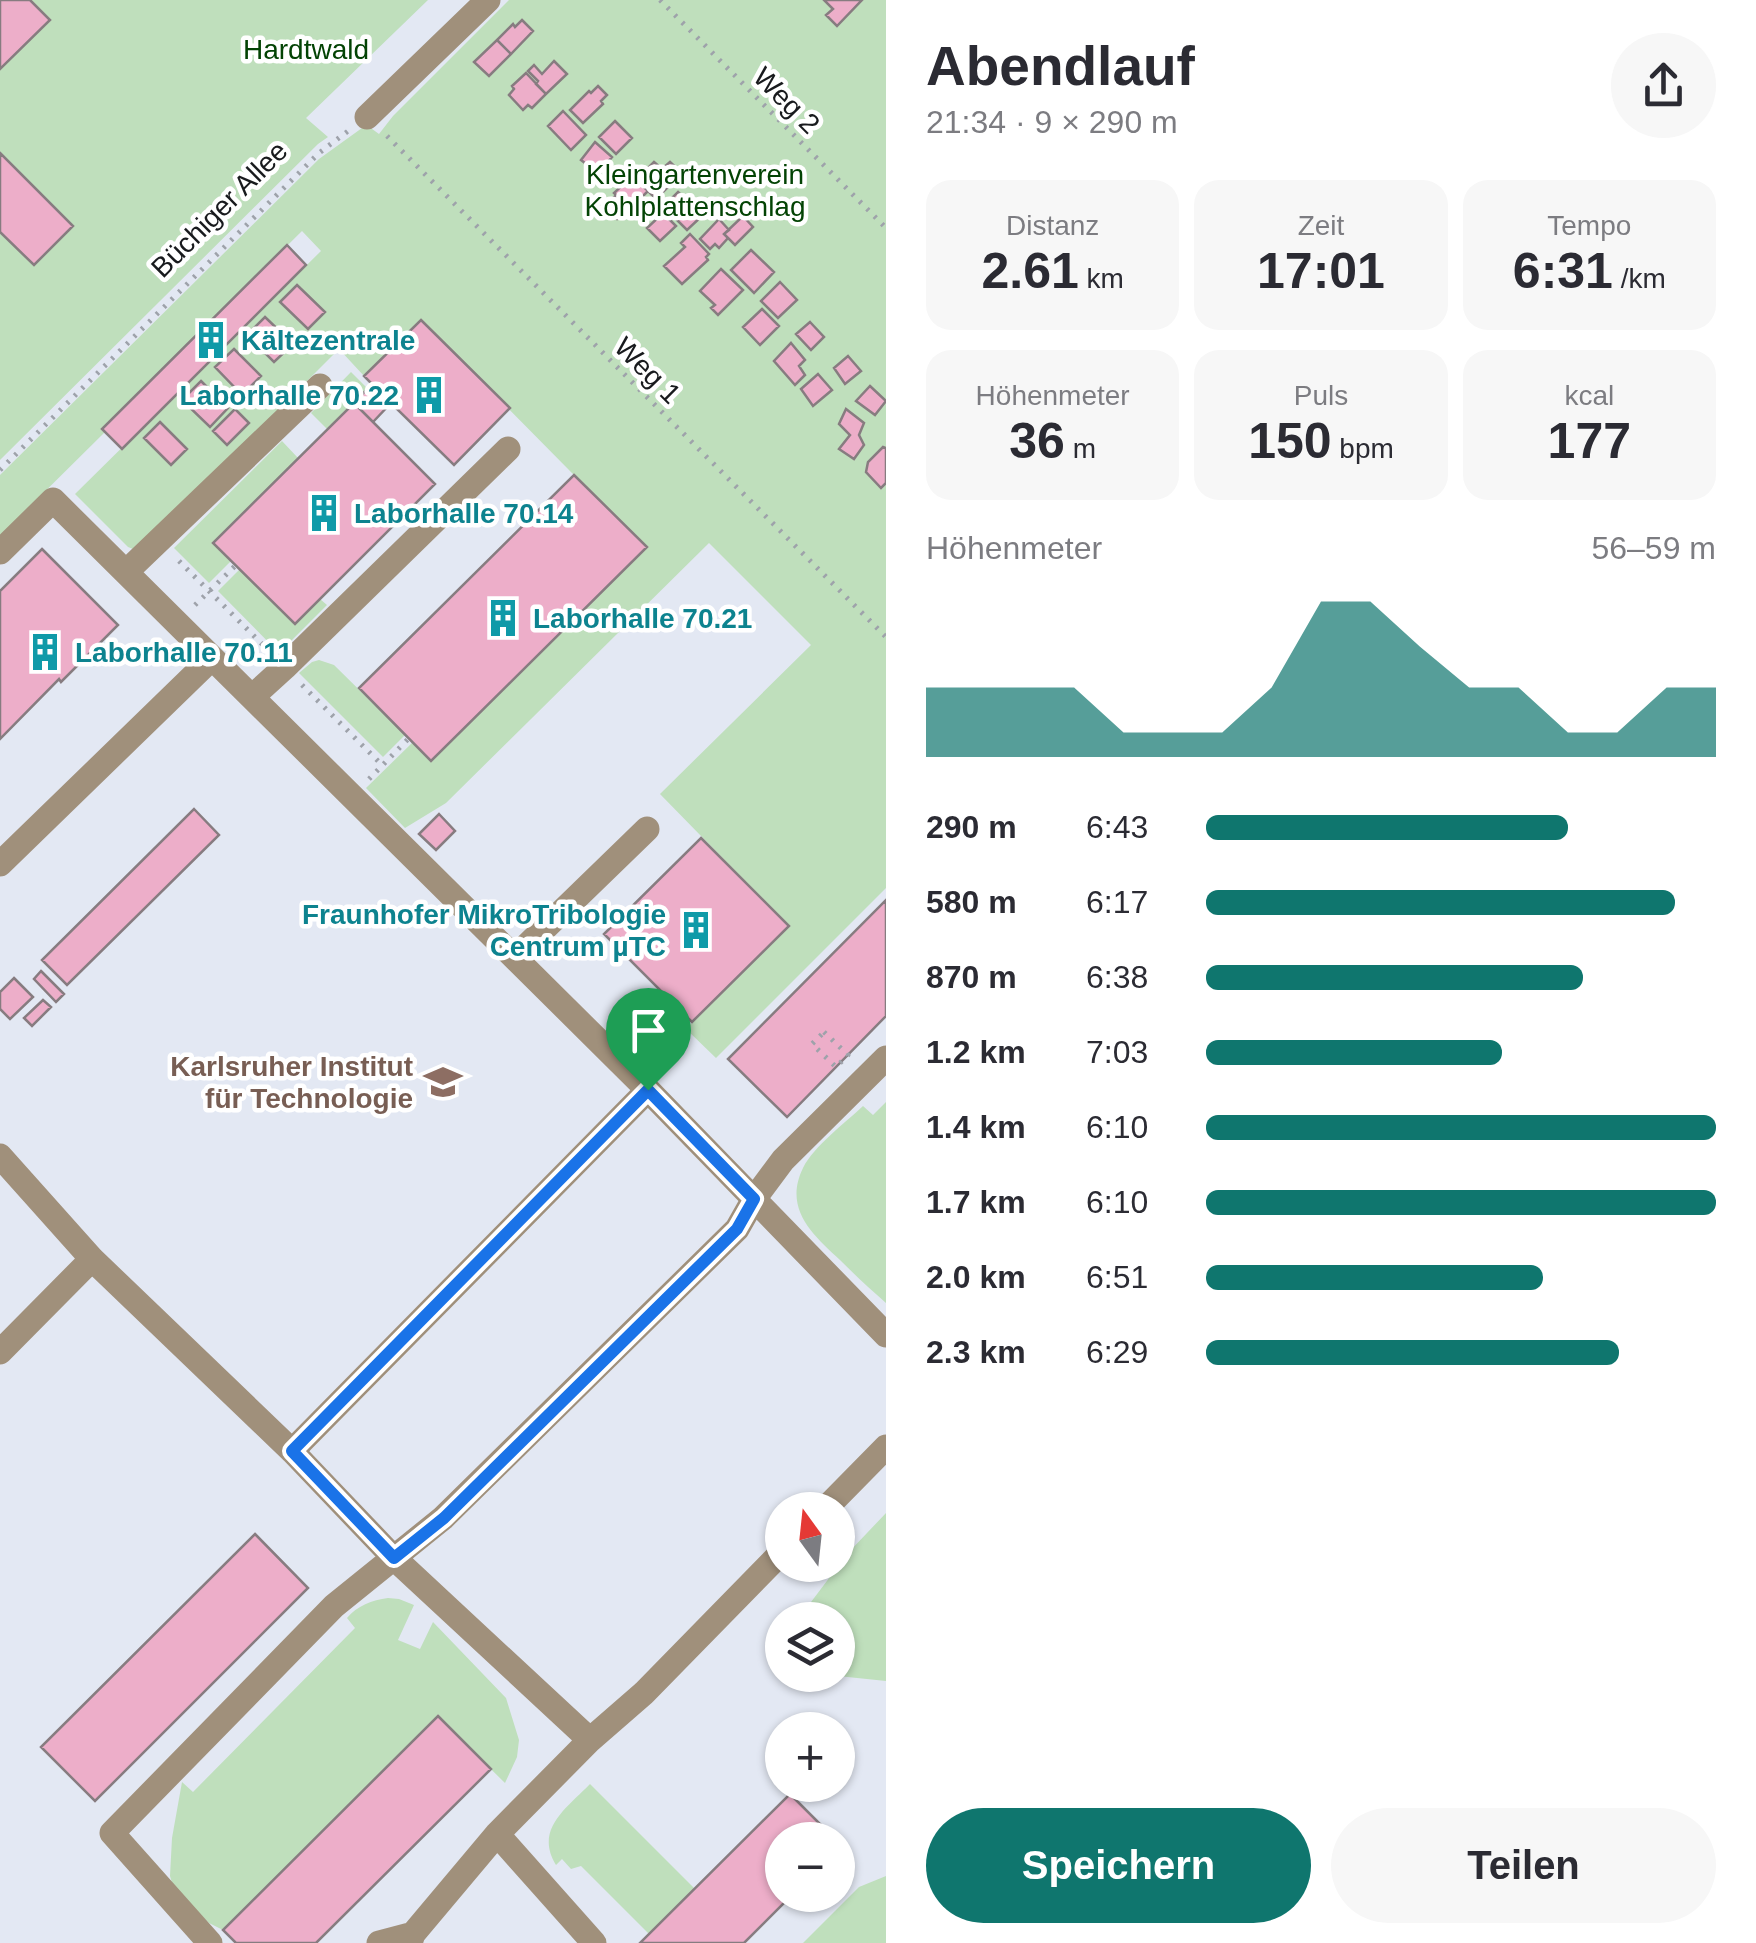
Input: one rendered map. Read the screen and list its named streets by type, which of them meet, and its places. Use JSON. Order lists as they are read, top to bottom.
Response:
{
  "streets": {
    "path": ["Weg 2", "Büchiger Allee", "Weg 1"]
  },
  "crossings": [
    ["Büchiger Allee", "Weg 1"]
  ],
  "parks": ["Hardtwald", "Kleingartenverein Kohlplattenschlag"],
  "places": {
    "building": [
      "Kältezentrale",
      "Laborhalle 70.22",
      "Laborhalle 70.14",
      "Laborhalle 70.21",
      "Laborhalle 70.11",
      "Fraunhofer MikroTribologie Centrum µTC"
    ],
    "school or university": ["Karlsruher Institut für Technologie"]
  },
  "north": "top",
  "page": {
    "heading": ["Abendlauf", "21:34 · 9 × 290 m"],
    "stats": [
      ["Distanz", "2.61 km"],
      ["Zeit", "17:01"],
      ["Tempo", "6:31 /km"],
      ["Höhenmeter", "36 m"],
      ["Puls", "150 bpm"],
      ["kcal", "177"]
    ],
    "chart": ["Höhenmeter", "56–59 m"],
    "list": [
      {
        "name": "290 m",
        "note": "6:43"
      },
      {
        "name": "580 m",
        "note": "6:17"
      },
      {
        "name": "870 m",
        "note": "6:38"
      },
      {
        "name": "1.2 km",
        "note": "7:03"
      },
      {
        "name": "1.4 km",
        "note": "6:10"
      },
      {
        "name": "1.7 km",
        "note": "6:10"
      },
      {
        "name": "2.0 km",
        "note": "6:51"
      },
      {
        "name": "2.3 km",
        "note": "6:29"
      }
    ],
    "map_buttons": ["+", "−"],
    "buttons": ["Speichern", "Teilen"]
  }
}
